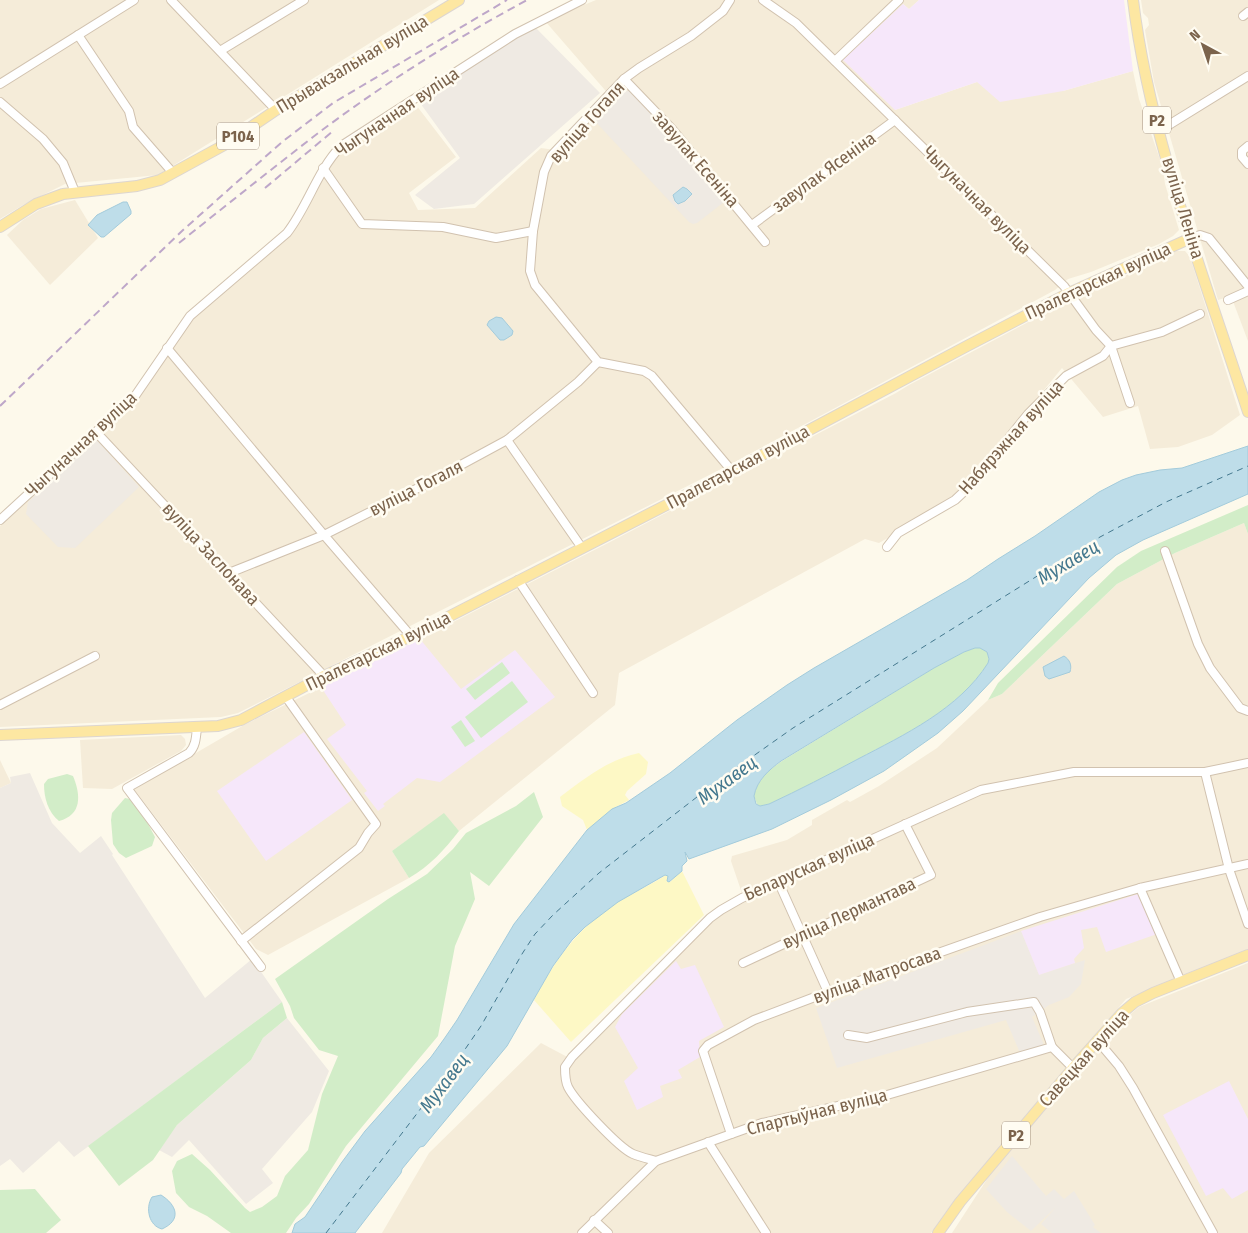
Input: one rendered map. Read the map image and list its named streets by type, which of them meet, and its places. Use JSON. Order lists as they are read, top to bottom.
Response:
{
  "streets": {
    "main road": [
      "Прывакзальная вуліца",
      "Р2",
      "Р104",
      "вуліца Леніна",
      "Пралетарская вуліца",
      "Савецкая вуліца"
    ],
    "street": [
      "Чыгуначная вуліца",
      "вуліца Гогаля",
      "завулак Есеніна",
      "завулак Ясеніна",
      "Набярэжная вуліца",
      "вуліца Заслонава",
      "Беларуская вуліца",
      "вуліца Лермантава",
      "вуліца Матросава",
      "Спартыўная вуліца"
    ]
  },
  "crossings": [
    ["Чыгуначная вуліца", "завулак Ясеніна"],
    ["Чыгуначная вуліца", "Пралетарская вуліца"],
    ["Чыгуначная вуліца", "Набярэжная вуліца"],
    ["Чыгуначная вуліца", "вуліца Заслонава"],
    ["вуліца Гогаля", "завулак Есеніна"],
    ["вуліца Гогаля", "вуліца Заслонава"],
    ["завулак Есеніна", "завулак Ясеніна"],
    ["вуліца Леніна", "Пралетарская вуліца"],
    ["Пралетарская вуліца", "вуліца Заслонава"],
    ["Беларуская вуліца", "вуліца Лермантава"],
    ["Беларуская вуліца", "Спартыўная вуліца"],
    ["вуліца Матросава", "Спартыўная вуліца"]
  ],
  "water": ["Мухавец"],
  "north": "top left"
}
